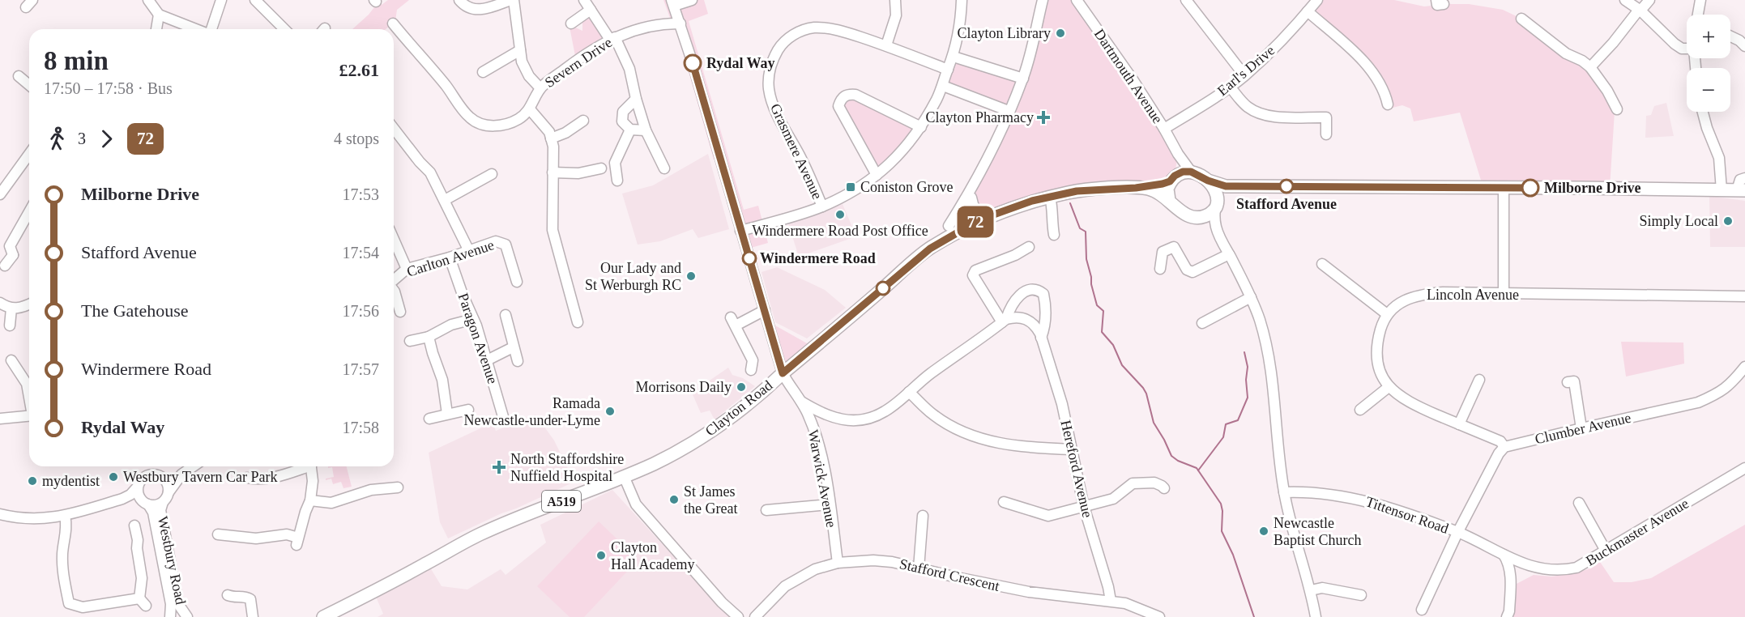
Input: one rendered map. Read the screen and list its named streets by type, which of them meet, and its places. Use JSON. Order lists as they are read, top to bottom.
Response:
{
  "streets": {
    "main road": ["Clayton Road", "A519"],
    "street": [
      "Severn Drive",
      "Earl's Drive",
      "Dartmouth Avenue",
      "Grasmere Avenue",
      "Carlton Avenue",
      "Lincoln Avenue",
      "Paragon Avenue",
      "Clumber Avenue",
      "Hereford Avenue",
      "Warwick Avenue",
      "Tittensor Road",
      "Buckmaster Avenue",
      "Westbury Road",
      "Stafford Crescent"
    ]
  },
  "crossings": [
    ["Severn Drive", "Warwick Avenue"],
    ["Earl's Drive", "Dartmouth Avenue"],
    ["Dartmouth Avenue", "Clayton Road"],
    ["Dartmouth Avenue", "A519"],
    ["Carlton Avenue", "Paragon Avenue"],
    ["Clayton Road", "Warwick Avenue"],
    ["Clayton Road", "A519"],
    ["Hereford Avenue", "Warwick Avenue"],
    ["Hereford Avenue", "Stafford Crescent"],
    ["Warwick Avenue", "Stafford Crescent"],
    ["Tittensor Road", "Buckmaster Avenue"]
  ],
  "places": {
    "other": [
      "Clayton Library",
      "Rydal Way",
      "Stafford Avenue",
      "Milborne Drive",
      "Windermere Road Post Office",
      "Simply Local",
      "Windermere Road",
      "Our Lady and St Werburgh RC",
      "Morrisons Daily",
      "Ramada Newcastle-under-Lyme",
      "Westbury Tavern Car Park",
      "mydentist",
      "St James the Great",
      "Newcastle Baptist Church",
      "Clayton Hall Academy"
    ],
    "health": ["Clayton Pharmacy", "North Staffordshire Nuffield Hospital"],
    "transit": ["Coniston Grove"]
  },
  "lines": ["bus line 72"],
  "page": {
    "on_map": "72",
    "map_buttons": ["+", "−"],
    "heading": ["8 min", "17:50 – 17:58 · Bus", "£2.61"],
    "legs": ["3", "72", "4 stops"],
    "list": [
      {
        "name": "Milborne Drive",
        "value": "17:53"
      },
      {
        "name": "Stafford Avenue",
        "value": "17:54"
      },
      {
        "name": "The Gatehouse",
        "value": "17:56"
      },
      {
        "name": "Windermere Road",
        "value": "17:57"
      },
      {
        "name": "Rydal Way",
        "value": "17:58"
      }
    ]
  }
}
